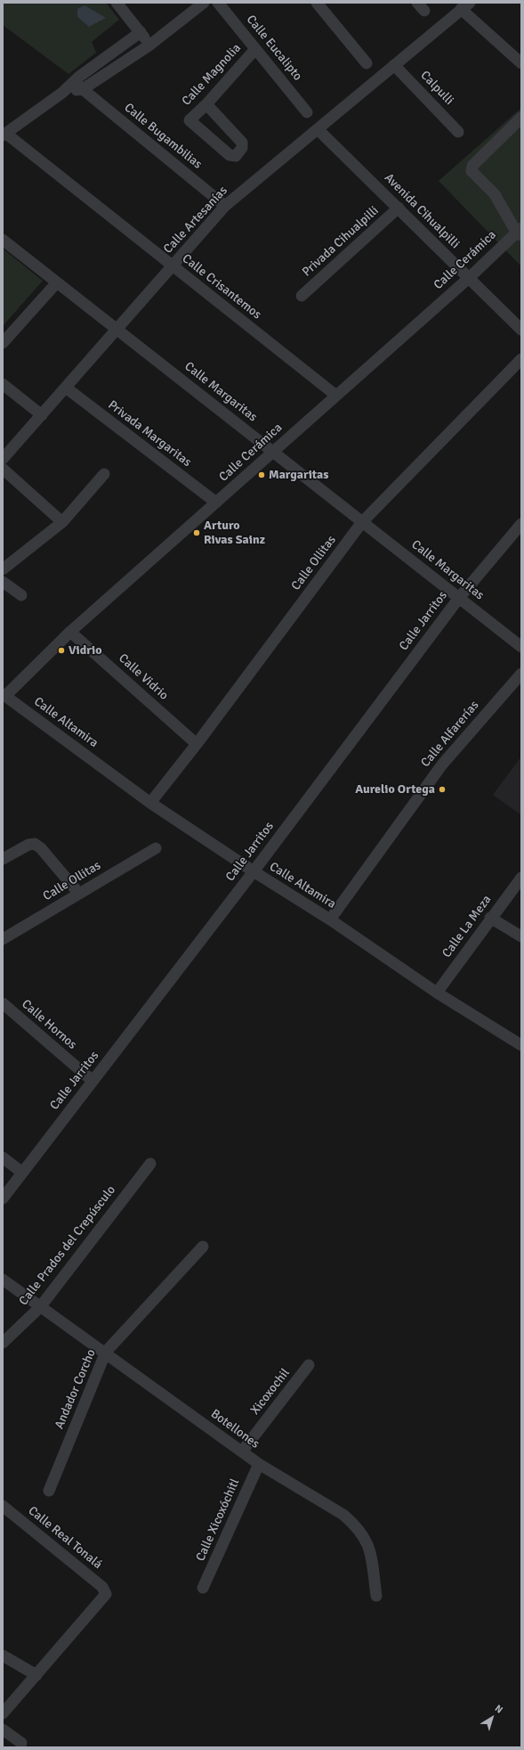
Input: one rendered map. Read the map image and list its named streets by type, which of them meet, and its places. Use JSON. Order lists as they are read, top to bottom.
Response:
{
  "streets": {
    "street": [
      "Calle Eucalipto",
      "Calle Magnolia",
      "Calpulli",
      "Calle Bugambilias",
      "Avenida Cihualpilli",
      "Calle Artesanías",
      "Privada Cihualpilli",
      "Calle Cerámica",
      "Calle Crisantemos",
      "Calle Margaritas",
      "Privada Margaritas",
      "Calle Ollitas",
      "Calle Jarritos",
      "Calle Vidrio",
      "Calle Altamira",
      "Calle Alfarerías",
      "Calle La Meza",
      "Calle Hornos",
      "Calle Prados del Crepúsculo",
      "Andador Corcho",
      "Xicoxochil",
      "Botellones",
      "Calle Xicoxóchitl",
      "Calle Real Tonalá"
    ]
  },
  "crossings": [
    ["Calle Eucalipto", "Calle Magnolia"],
    ["Calpulli", "Calle Artesanías"],
    ["Calle Bugambilias", "Calle Artesanías"],
    ["Avenida Cihualpilli", "Calle Artesanías"],
    ["Avenida Cihualpilli", "Privada Cihualpilli"],
    ["Avenida Cihualpilli", "Calle Cerámica"],
    ["Calle Artesanías", "Calle Crisantemos"],
    ["Calle Artesanías", "Calle Margaritas"],
    ["Calle Artesanías", "Privada Margaritas"],
    ["Calle Cerámica", "Calle Crisantemos"],
    ["Calle Cerámica", "Calle Margaritas"],
    ["Calle Cerámica", "Privada Margaritas"],
    ["Calle Cerámica", "Calle Vidrio"],
    ["Calle Cerámica", "Calle Altamira"],
    ["Calle Margaritas", "Calle Ollitas"],
    ["Calle Margaritas", "Calle Jarritos"],
    ["Calle Ollitas", "Calle Vidrio"],
    ["Calle Ollitas", "Calle Altamira"],
    ["Calle Jarritos", "Calle Altamira"],
    ["Calle Jarritos", "Calle Hornos"],
    ["Calle Altamira", "Calle Alfarerías"],
    ["Calle Altamira", "Calle La Meza"],
    ["Calle Prados del Crepúsculo", "Botellones"],
    ["Andador Corcho", "Botellones"],
    ["Xicoxochil", "Botellones"],
    ["Botellones", "Calle Xicoxóchitl"]
  ],
  "places": [
    "Margaritas",
    "Arturo Rivas Sainz",
    "Vidrio",
    "Aurelio Ortega"
  ],
  "north": "top right"
}
